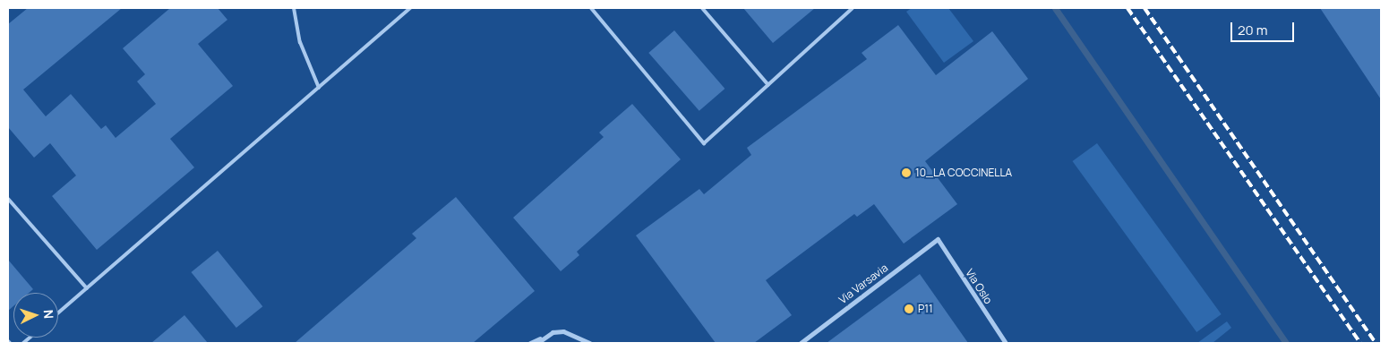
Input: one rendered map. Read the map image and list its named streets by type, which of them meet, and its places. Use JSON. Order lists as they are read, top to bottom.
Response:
{
  "streets": {
    "street": ["Via Varsavia", "Via Oslo"]
  },
  "crossings": [
    ["Via Varsavia", "Via Oslo"]
  ],
  "places": ["10_LA COCCINELLA", "P11"],
  "scale_bar": "20 m",
  "north": "right"
}
